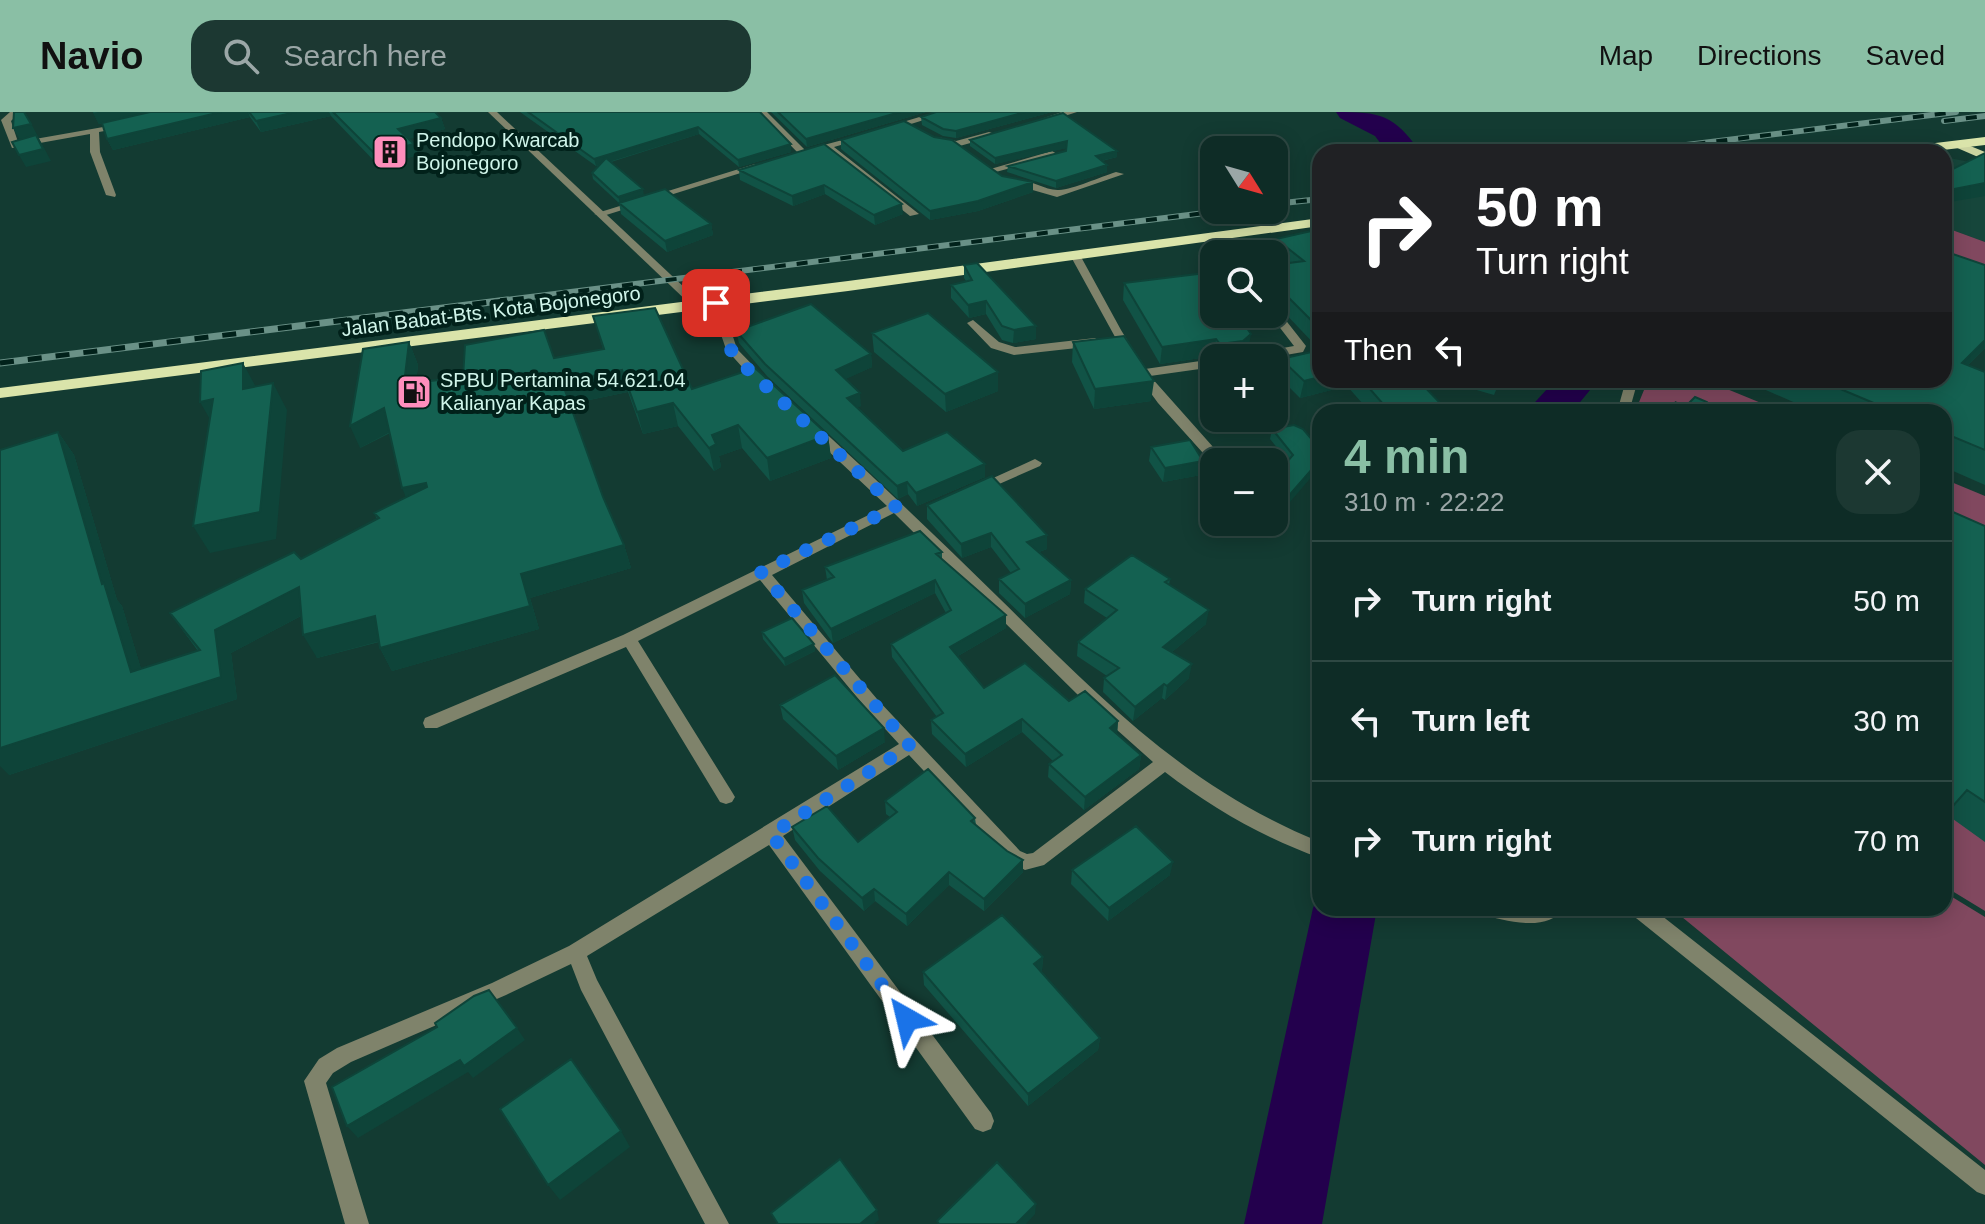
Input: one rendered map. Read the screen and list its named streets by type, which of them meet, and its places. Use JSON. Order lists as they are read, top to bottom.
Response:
{
  "streets": {
    "highway": ["Jalan Babat-Bts. Kota Bojonegoro"]
  },
  "places": {
    "building": ["Pendopo Kwarcab Bojonegoro"],
    "fuel station": ["SPBU Pertamina 54.621.04 Kalianyar Kapas"]
  },
  "north": "bottom right",
  "page": {
    "header": "Navio",
    "search": "Search here",
    "nav": ["Map", "Directions", "Saved"],
    "map_buttons": ["+", "−"],
    "turn": ["50 m", "Turn right"],
    "then": "Then",
    "heading": ["4 min", "310 m · 22:22"],
    "list": [
      {
        "name": "Turn right",
        "value": "50 m"
      },
      {
        "name": "Turn left",
        "value": "30 m"
      },
      {
        "name": "Turn right",
        "value": "70 m"
      }
    ]
  }
}
